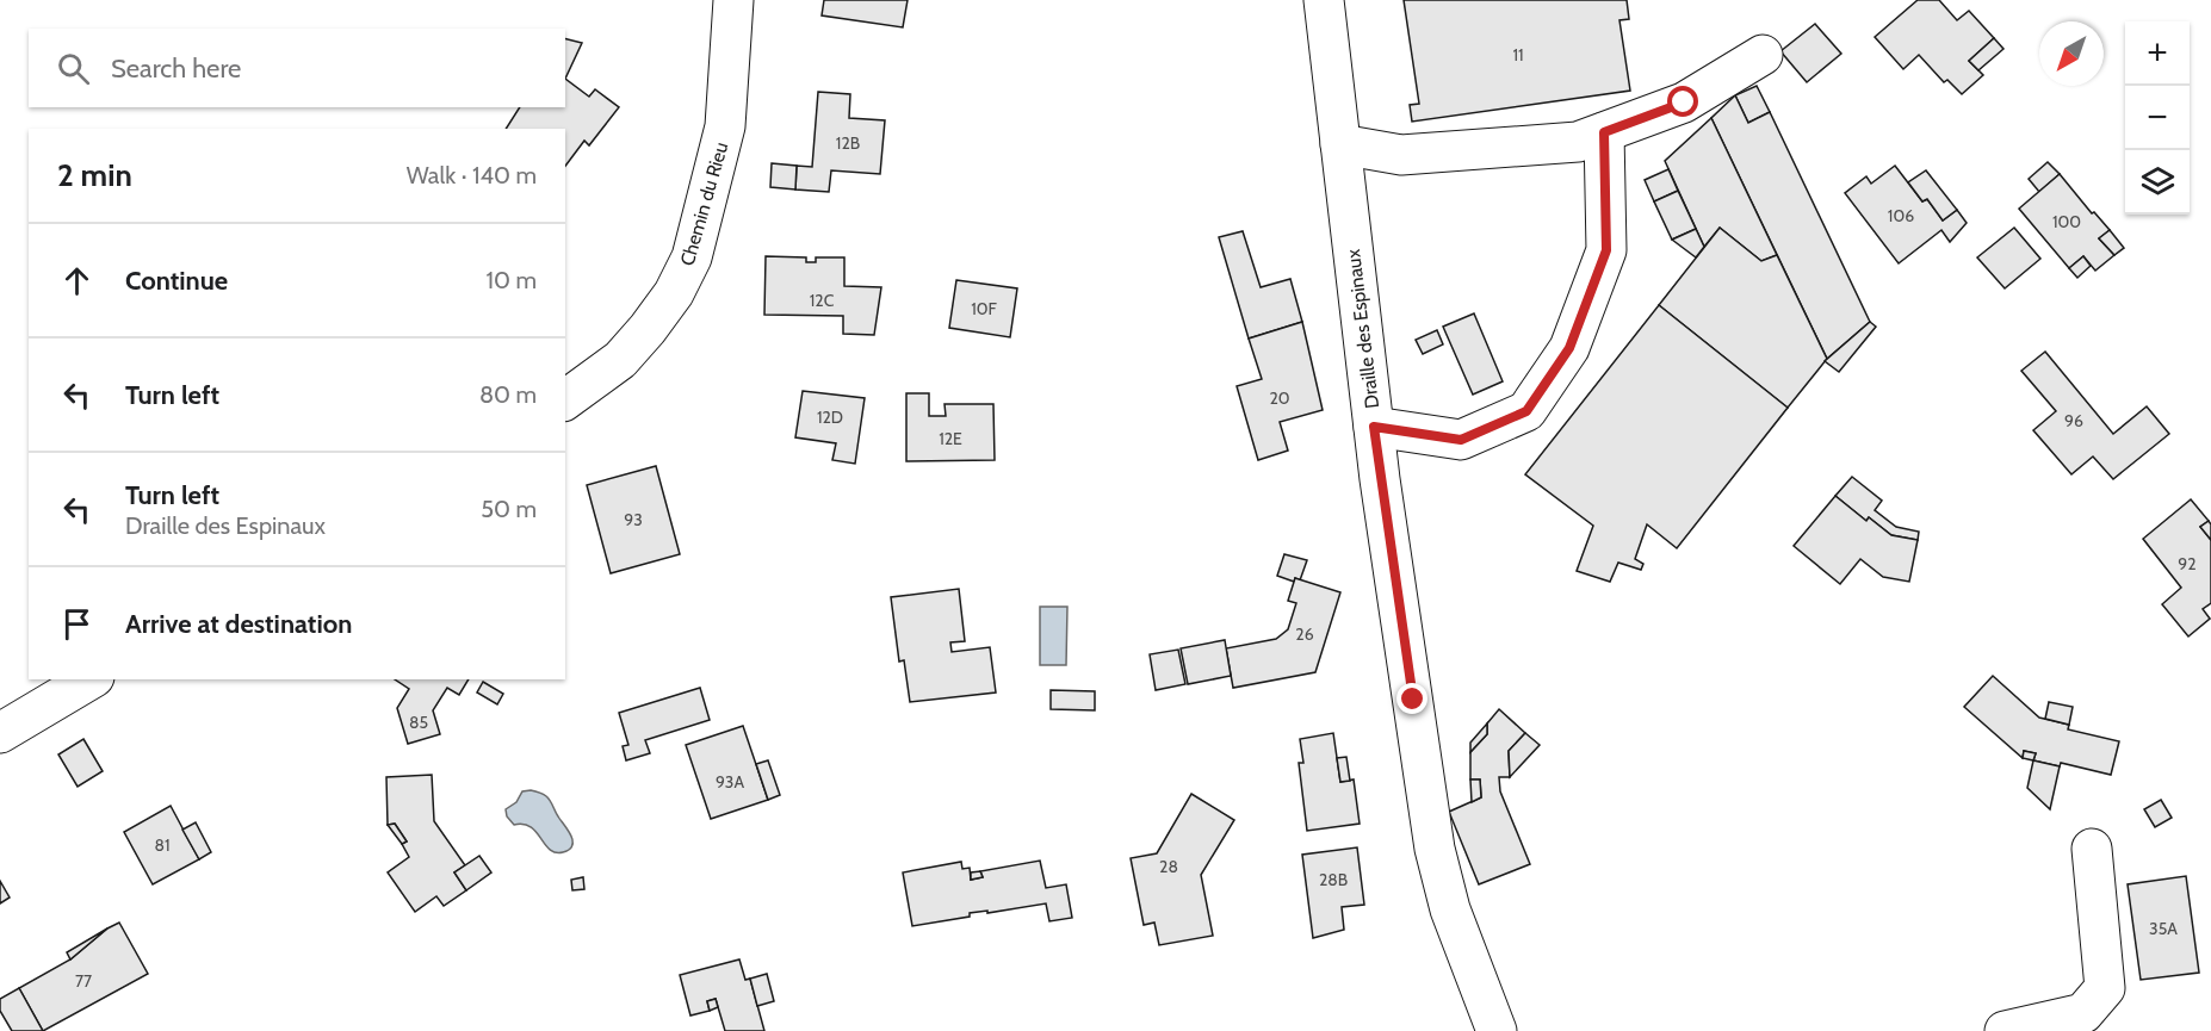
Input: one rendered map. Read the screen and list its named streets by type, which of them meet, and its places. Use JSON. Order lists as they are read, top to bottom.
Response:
{
  "streets": {
    "street": ["Chemin du Rieu", "Draille des Espinaux"]
  },
  "house_numbers": [
    "11",
    "12B",
    "106",
    "100",
    "12C",
    "10F",
    "20",
    "12D",
    "96",
    "12E",
    "93",
    "92",
    "26",
    "85",
    "93A",
    "81",
    "28",
    "28B",
    "35A",
    "77"
  ],
  "north": "bottom left",
  "page": {
    "map_buttons": ["+", "−"],
    "search": "Search here",
    "heading": ["2 min", "Walk · 140 m"],
    "list": [
      ["Continue", "10 m"],
      ["Turn left", "80 m"],
      ["Turn left", "Draille des Espinaux", "50 m"],
      "Arrive at destination"
    ]
  }
}
